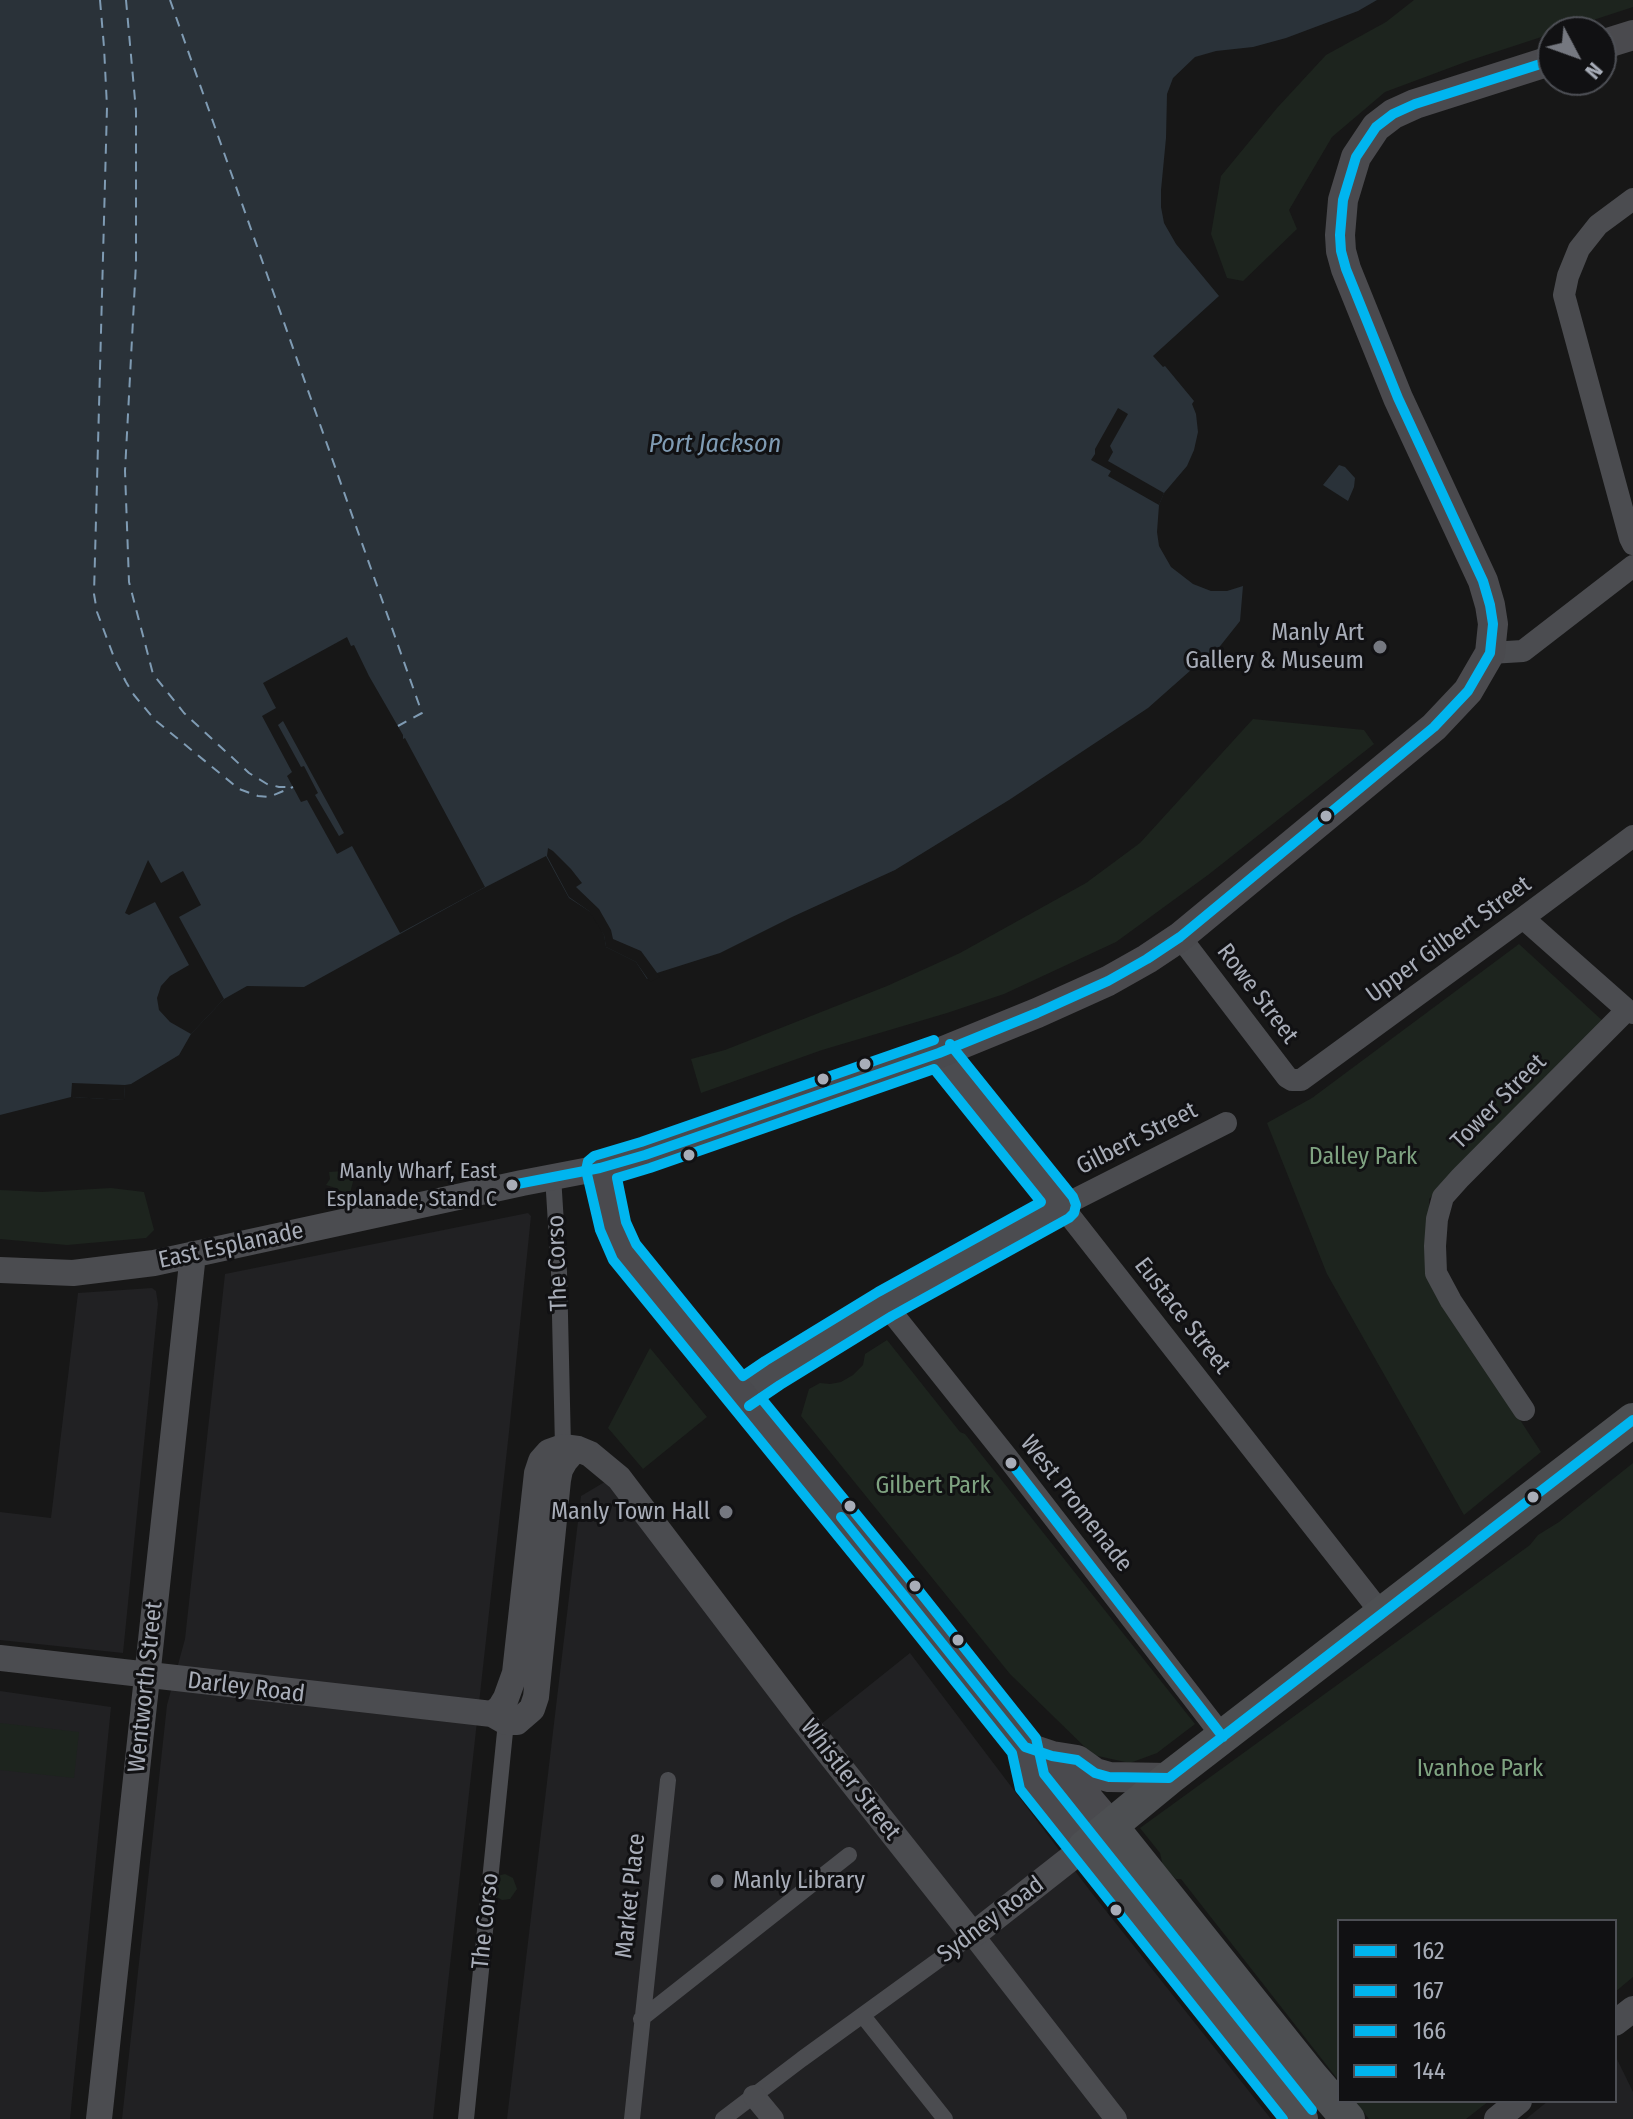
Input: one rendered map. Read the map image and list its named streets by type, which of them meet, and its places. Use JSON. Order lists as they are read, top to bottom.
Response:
{
  "streets": {
    "main road": ["Sydney Road"],
    "street": [
      "Upper Gilbert Street",
      "Rowe Street",
      "Tower Street",
      "Gilbert Street",
      "East Esplanade",
      "The Corso",
      "Eustace Street",
      "West Promenade",
      "Wentworth Street",
      "Darley Road",
      "Whistler Street",
      "Market Place"
    ]
  },
  "crossings": [
    ["Upper Gilbert Street", "Rowe Street"],
    ["Gilbert Street", "Eustace Street"],
    ["Gilbert Street", "West Promenade"],
    ["East Esplanade", "The Corso"],
    ["East Esplanade", "Wentworth Street"],
    ["The Corso", "Darley Road"],
    ["The Corso", "Whistler Street"],
    ["Eustace Street", "Sydney Road"],
    ["West Promenade", "Sydney Road"],
    ["Wentworth Street", "Darley Road"],
    ["Whistler Street", "Sydney Road"]
  ],
  "water": ["Port Jackson"],
  "parks": ["Dalley Park", "Gilbert Park", "Ivanhoe Park"],
  "places": [
    "Manly Art Gallery & Museum",
    "Manly Wharf, East Esplanade, Stand C",
    "Manly Town Hall",
    "Manly Library"
  ],
  "lines": [
    "transit line 162",
    "transit line 167",
    "transit line 166",
    "transit line 144"
  ],
  "legend": [
    "162",
    "167",
    "166",
    "144"
  ],
  "north": "bottom right"
}
